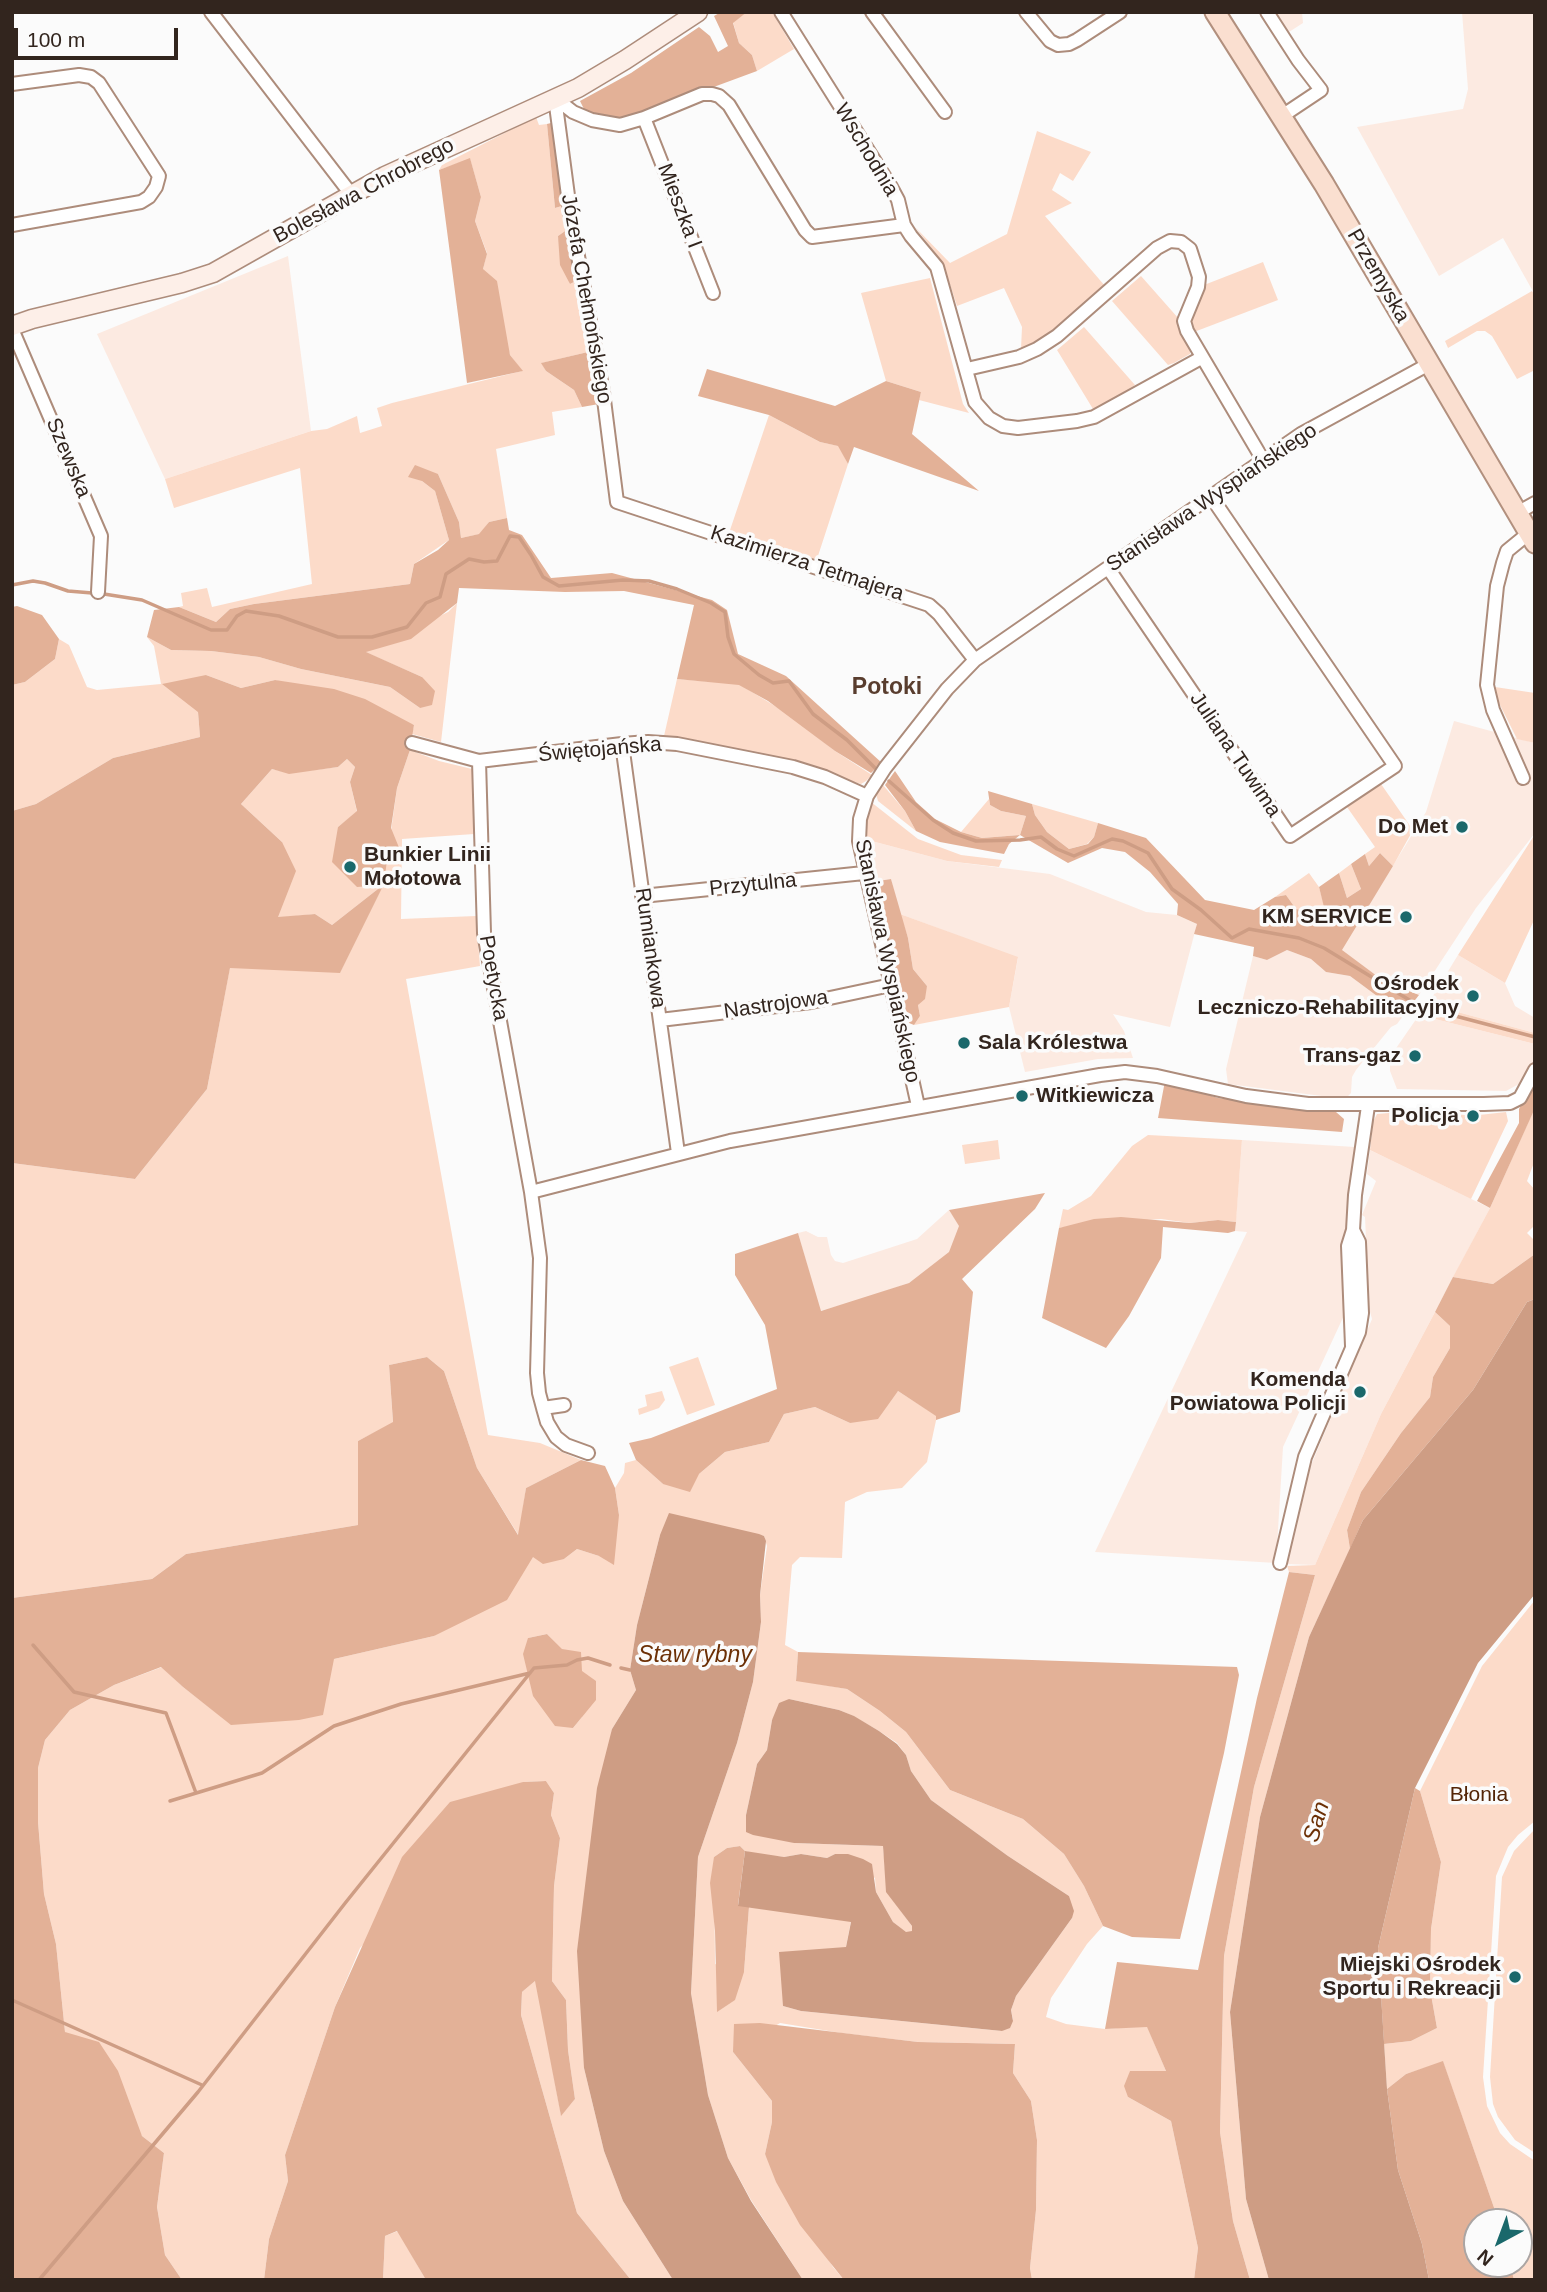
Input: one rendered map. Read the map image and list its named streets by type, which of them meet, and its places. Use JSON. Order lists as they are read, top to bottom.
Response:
{
  "streets": {
    "main road": ["Przemyska"],
    "street": [
      "Wschodnia",
      "Bolesława Chrobrego",
      "Mieszka I",
      "Józefa Chełmońskiego",
      "Szewska",
      "Stanisława Wyspiańskiego",
      "Kazimierza Tetmajera",
      "Świętojańska",
      "Juliana Tuwima",
      "Przytulna",
      "Rumiankowa",
      "Poetycka",
      "Nastrojowa"
    ]
  },
  "crossings": [
    ["Bolesława Chrobrego", "Józefa Chełmońskiego"],
    ["Bolesława Chrobrego", "Szewska"],
    ["Przemyska", "Stanisława Wyspiańskiego"],
    ["Józefa Chełmońskiego", "Kazimierza Tetmajera"],
    ["Stanisława Wyspiańskiego", "Kazimierza Tetmajera"],
    ["Stanisława Wyspiańskiego", "Świętojańska"],
    ["Stanisława Wyspiańskiego", "Juliana Tuwima"],
    ["Stanisława Wyspiańskiego", "Przytulna"],
    ["Stanisława Wyspiańskiego", "Rumiankowa"],
    ["Stanisława Wyspiańskiego", "Poetycka"],
    ["Stanisława Wyspiańskiego", "Nastrojowa"],
    ["Świętojańska", "Rumiankowa"],
    ["Świętojańska", "Poetycka"],
    ["Przytulna", "Rumiankowa"],
    ["Rumiankowa", "Nastrojowa"]
  ],
  "districts": ["Potoki"],
  "water": ["Staw rybny", "San"],
  "parks": ["Błonia"],
  "places": [
    "Do Met",
    "Bunkier Linii Mołotowa",
    "KM SERVICE",
    "Ośrodek Leczniczo-Rehabilitacyjny",
    "Sala Królestwa",
    "Trans-gaz",
    "Witkiewicza",
    "Policja",
    "Komenda Powiatowa Policji",
    "Miejski Ośrodek Sportu i Rekreacji"
  ],
  "scale_bar": "100 m",
  "north": "bottom left"
}
